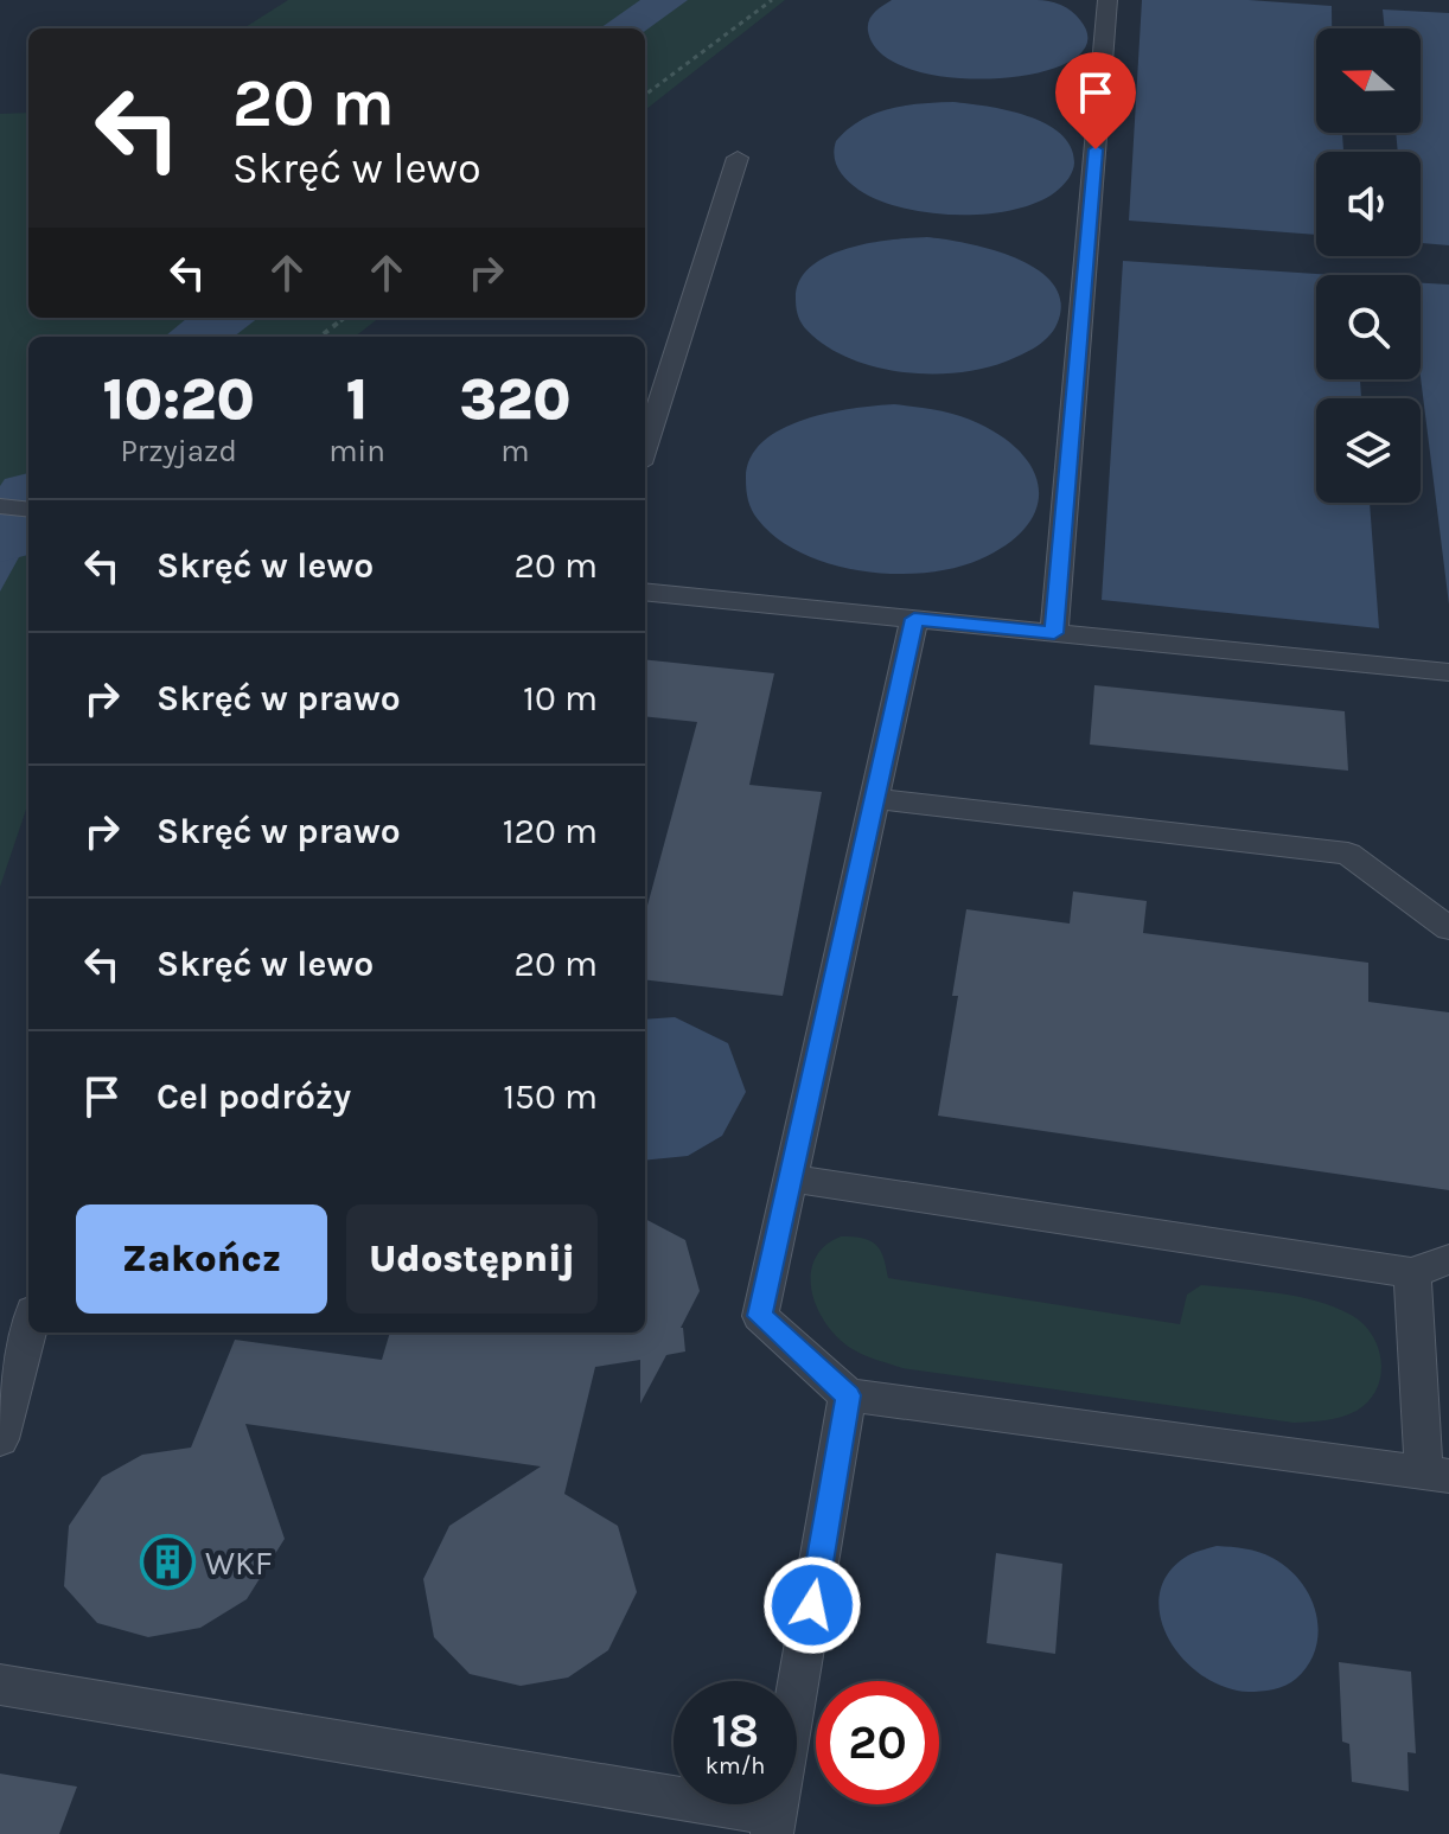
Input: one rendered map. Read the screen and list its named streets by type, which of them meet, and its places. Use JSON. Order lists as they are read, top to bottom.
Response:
{
  "places": {
    "building": ["WKF"]
  },
  "north": "left",
  "page": {
    "turn": ["20 m", "Skręć w lewo"],
    "eta": [
      "10:20",
      "Przyjazd",
      "1",
      "min",
      "320",
      "m"
    ],
    "list": [
      {
        "name": "Skręć w lewo",
        "value": "20 m"
      },
      {
        "name": "Skręć w prawo",
        "value": "10 m"
      },
      {
        "name": "Skręć w prawo",
        "value": "120 m"
      },
      {
        "name": "Skręć w lewo",
        "value": "20 m"
      },
      {
        "name": "Cel podróży",
        "value": "150 m"
      }
    ],
    "buttons": ["Zakończ", "Udostępnij"],
    "speed": "18 km/h",
    "limit": "20"
  }
}
